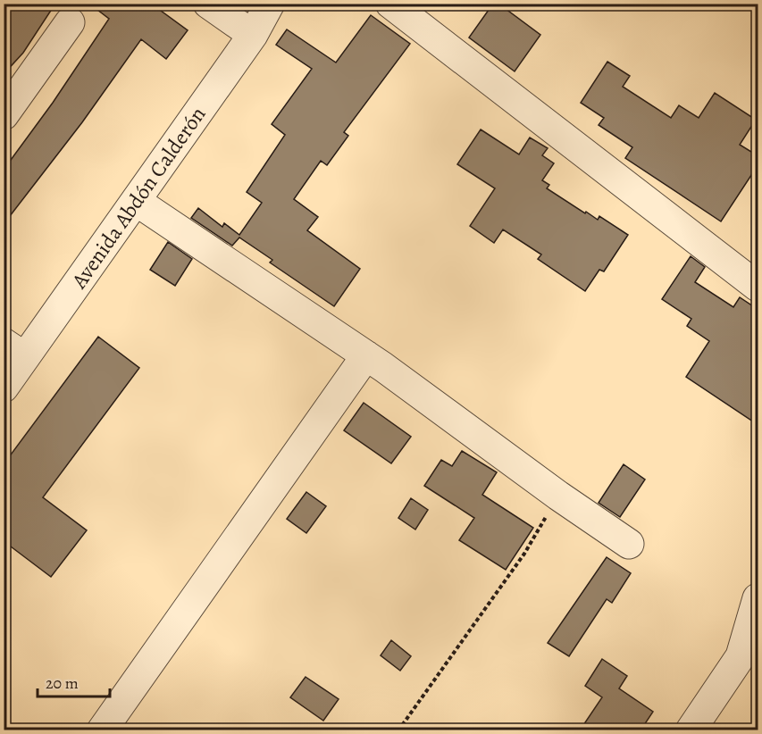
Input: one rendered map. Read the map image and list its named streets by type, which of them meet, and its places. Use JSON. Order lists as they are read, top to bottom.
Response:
{
  "streets": {
    "street": ["Avenida Abdón Calderón"]
  },
  "scale_bar": "20 m"
}
